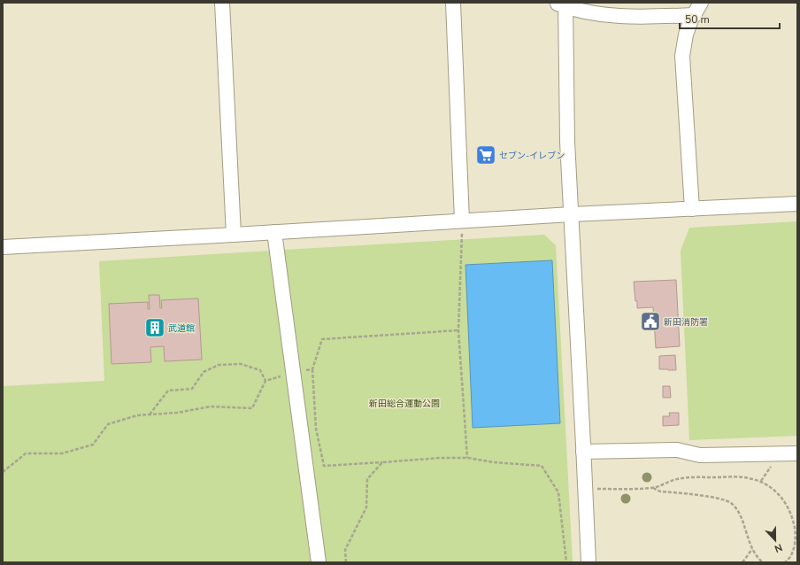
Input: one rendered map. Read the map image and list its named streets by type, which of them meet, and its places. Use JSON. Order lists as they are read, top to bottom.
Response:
{
  "parks": ["新田総合運動公園"],
  "places": {
    "supermarket": ["セブン-イレブン"],
    "public building": ["新田消防署"],
    "building": ["武道館"]
  },
  "scale_bar": "50 m",
  "north": "bottom"
}
